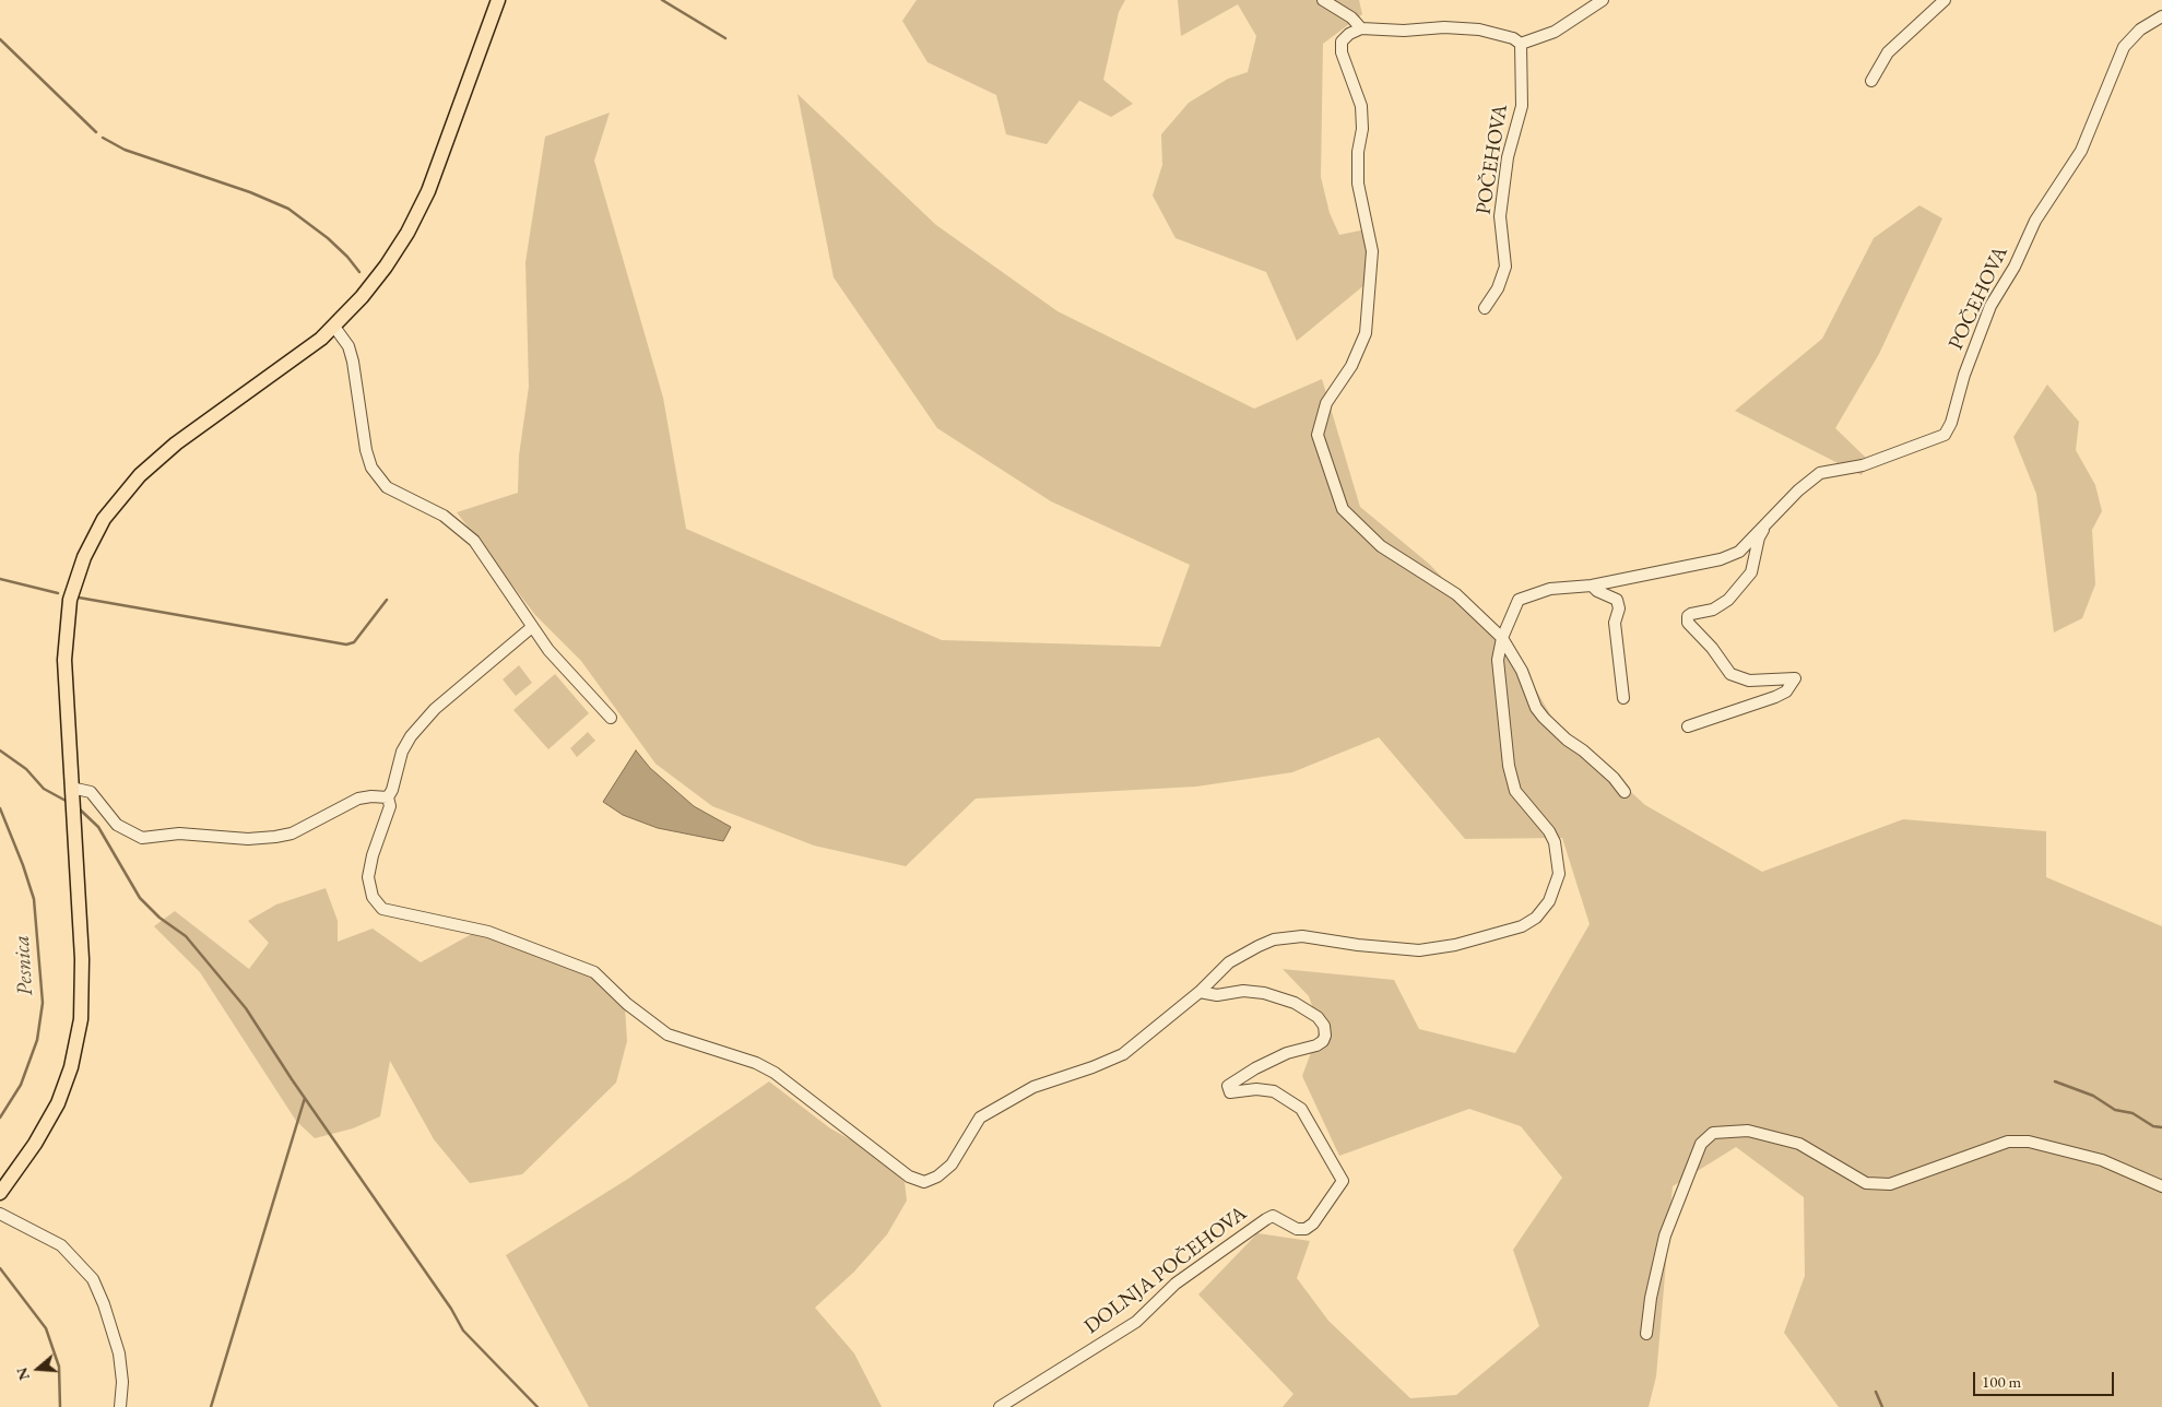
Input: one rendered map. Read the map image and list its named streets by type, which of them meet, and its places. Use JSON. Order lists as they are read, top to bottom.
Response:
{
  "streets": {
    "street": ["POČEHOVA", "DOLNJA POČEHOVA"]
  },
  "water": ["Pesnica"],
  "scale_bar": "100 m",
  "north": "left"
}
